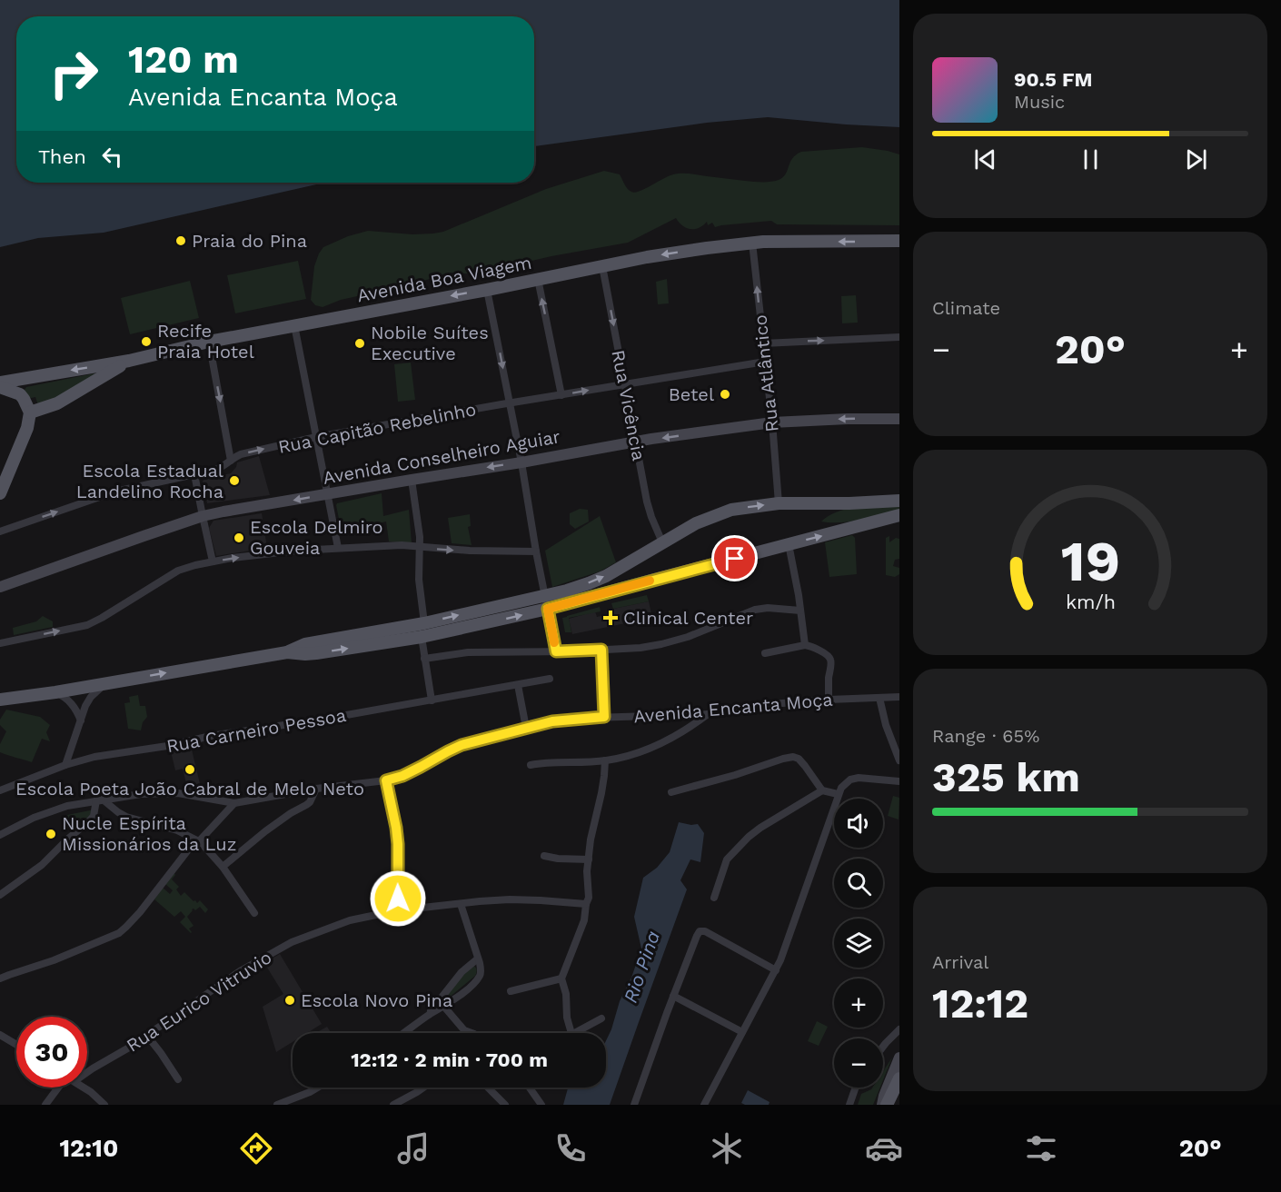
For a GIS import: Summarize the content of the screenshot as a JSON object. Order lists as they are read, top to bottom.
{
  "streets": {
    "main road": ["Avenida Boa Viagem", "Avenida Conselheiro Aguiar"],
    "street": [
      "Rua Atlântico",
      "Rua Vicência",
      "Rua Capitão Rebelinho",
      "Avenida Encanta Moça",
      "Rua Carneiro Pessoa",
      "Rua Eurico Vitruvio"
    ]
  },
  "crossings": [
    ["Avenida Boa Viagem", "Rua Atlântico"],
    ["Avenida Boa Viagem", "Rua Vicência"],
    ["Rua Atlântico", "Rua Capitão Rebelinho"],
    ["Rua Atlântico", "Avenida Conselheiro Aguiar"],
    ["Rua Vicência", "Rua Capitão Rebelinho"],
    ["Rua Vicência", "Avenida Conselheiro Aguiar"]
  ],
  "one_way": ["Avenida Boa Viagem", "Rua Atlântico", "Rua Capitão Rebelinho"],
  "water": ["Rio Pina"],
  "places": {
    "other": [
      "Praia do Pina",
      "Recife Praia Hotel",
      "Nobile Suítes Executive",
      "Betel",
      "Escola Estadual Landelino Rocha",
      "Escola Delmiro Gouveia",
      "Escola Poeta João Cabral de Melo Neto",
      "Nucle Espírita Missionários da Luz",
      "Escola Novo Pina"
    ],
    "health": ["Clinical Center"]
  },
  "page": {
    "turn": ["120 m", "Avenida Encanta Moça"],
    "song": ["90.5 FM", "Music"],
    "then": "Then",
    "tile": [
      "Climate",
      ["Range · 65%", "325 km"],
      ["Arrival", "12:12"]
    ],
    "heat": ["−", "20°", "+"],
    "map_buttons": ["+", "−"],
    "limit": "30",
    "trip": "12:12 · 2 min · 700 m",
    "tabs": ["12:10", "20°"],
    "gauge": ["19", "km/h"]
  }
}
